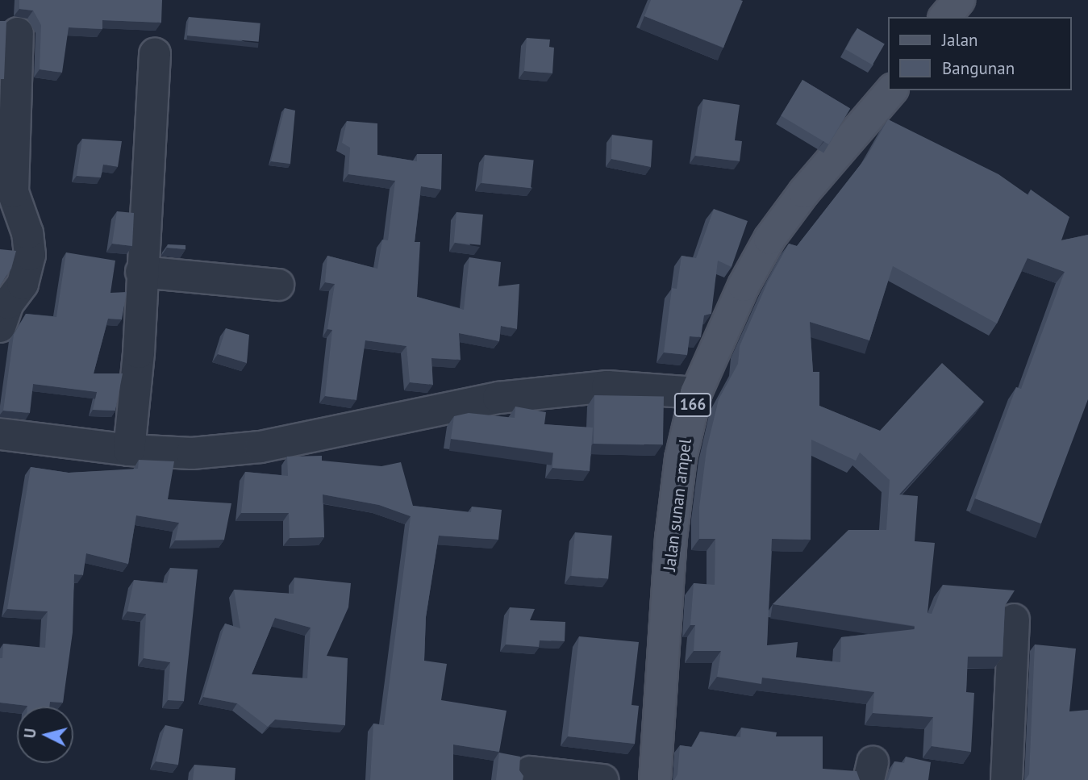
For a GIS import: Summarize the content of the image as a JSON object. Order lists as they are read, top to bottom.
{
  "streets": {
    "main road": ["166", "Jalan sunan ampel"]
  },
  "legend": ["Jalan", "Bangunan"],
  "north": "left"
}
